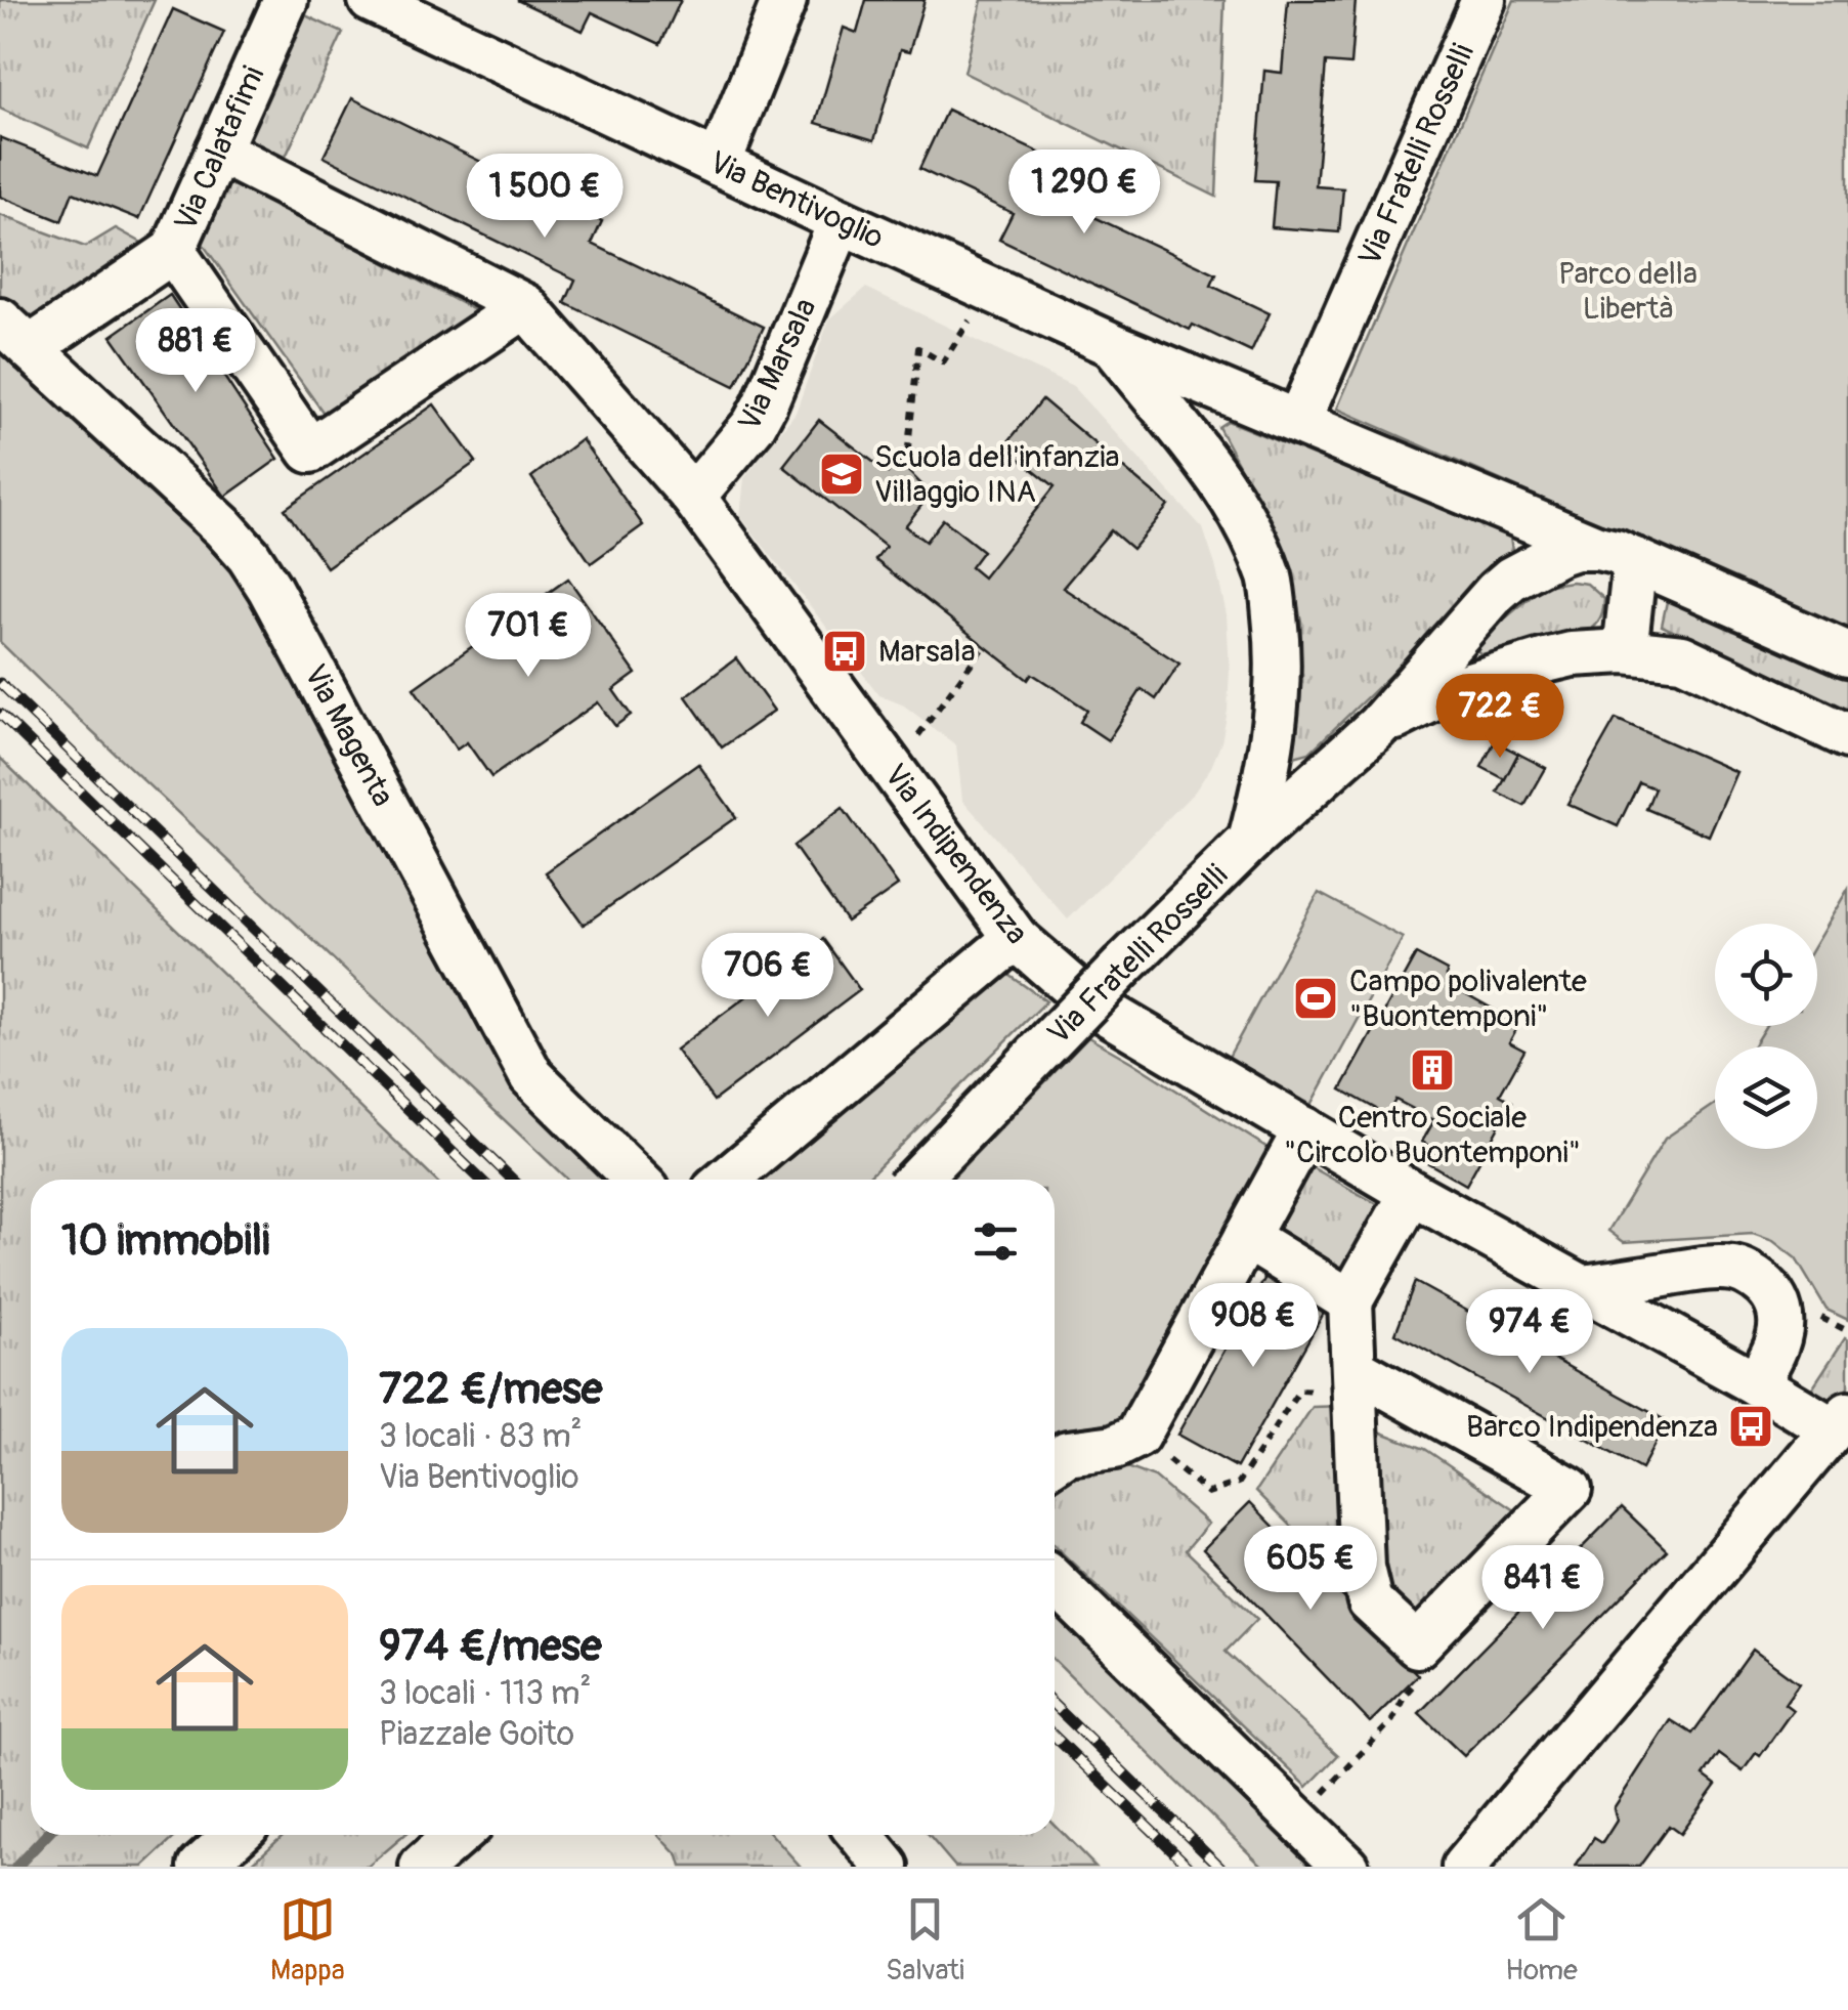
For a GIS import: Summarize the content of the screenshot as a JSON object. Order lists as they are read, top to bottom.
{
  "streets": {
    "street": [
      "Via Calatafimi",
      "Via Fratelli Rosselli",
      "Via Bentivoglio",
      "Via Marsala",
      "Via Magenta",
      "Via Indipendenza"
    ]
  },
  "crossings": [
    ["Via Calatafimi", "Via Magenta"],
    ["Via Fratelli Rosselli", "Via Bentivoglio"],
    ["Via Bentivoglio", "Via Marsala"],
    ["Via Marsala", "Via Indipendenza"]
  ],
  "parks": ["Parco della Libertà"],
  "places": {
    "school or university": ["Scuola dell'infanzia Villaggio INA"],
    "bus stop": ["Marsala", "Barco Indipendenza"],
    "sports": ["Campo polivalente \"Buontemponi\""],
    "building": ["Centro Sociale \"Circolo Buontemponi\""]
  },
  "page": {
    "price": [
      "1 290 €",
      "1 500 €",
      "881 €",
      "701 €",
      "722 €",
      "706 €",
      "908 €",
      "974 €",
      "605 €",
      "841 €"
    ],
    "heading": "10 immobili",
    "list": [
      {
        "name": "722 €/mese",
        "note": "3 locali · 83 m² · Via Bentivoglio"
      },
      {
        "name": "974 €/mese",
        "note": "3 locali · 113 m² · Piazzale Goito"
      }
    ],
    "tabs": ["Mappa", "Salvati", "Home"]
  }
}
